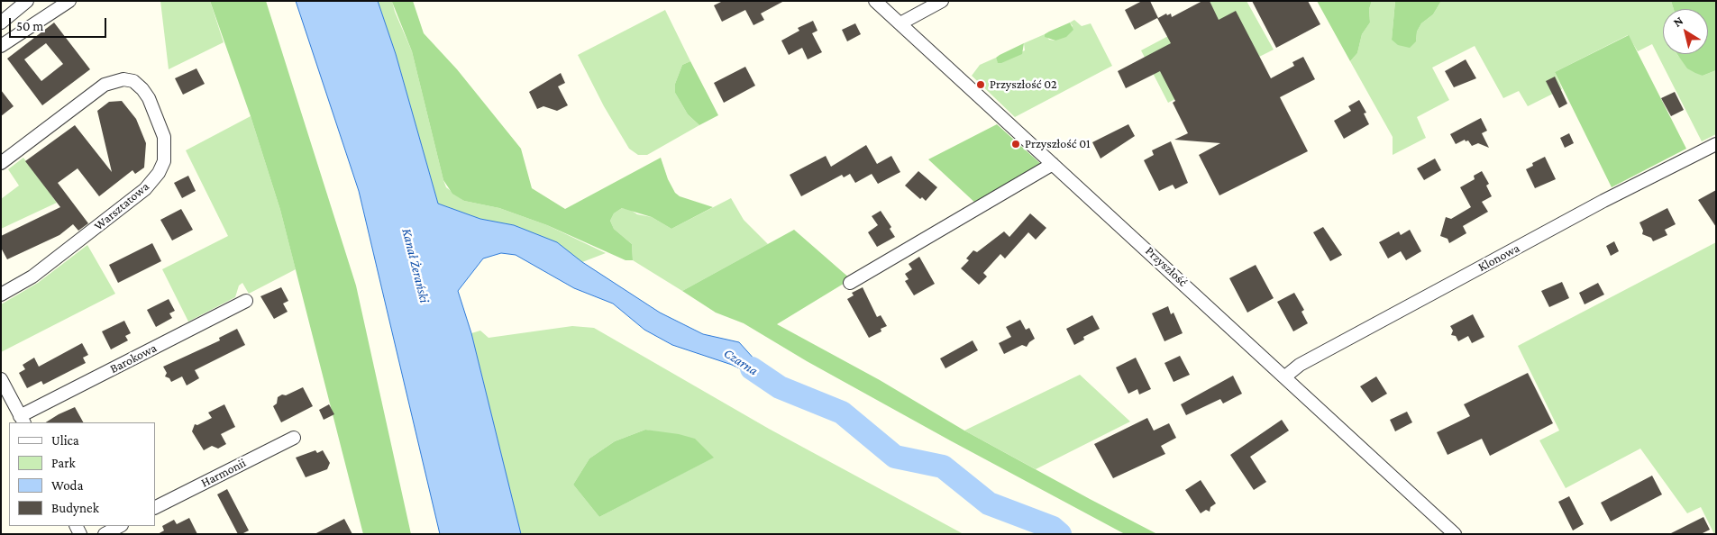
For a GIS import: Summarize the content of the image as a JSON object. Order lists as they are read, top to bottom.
{
  "streets": {
    "street": [
      "Warsztatowa",
      "Klonowa",
      "Przyszłość",
      "Barokowa",
      "Harmonii"
    ]
  },
  "crossings": [
    ["Klonowa", "Przyszłość"]
  ],
  "water": ["Kanał Żerański", "Czarna"],
  "places": ["Przyszłość 02", "Przyszłość 01"],
  "legend": [
    "Ulica",
    "Park",
    "Woda",
    "Budynek"
  ],
  "scale_bar": "50 m",
  "north": "top left"
}
